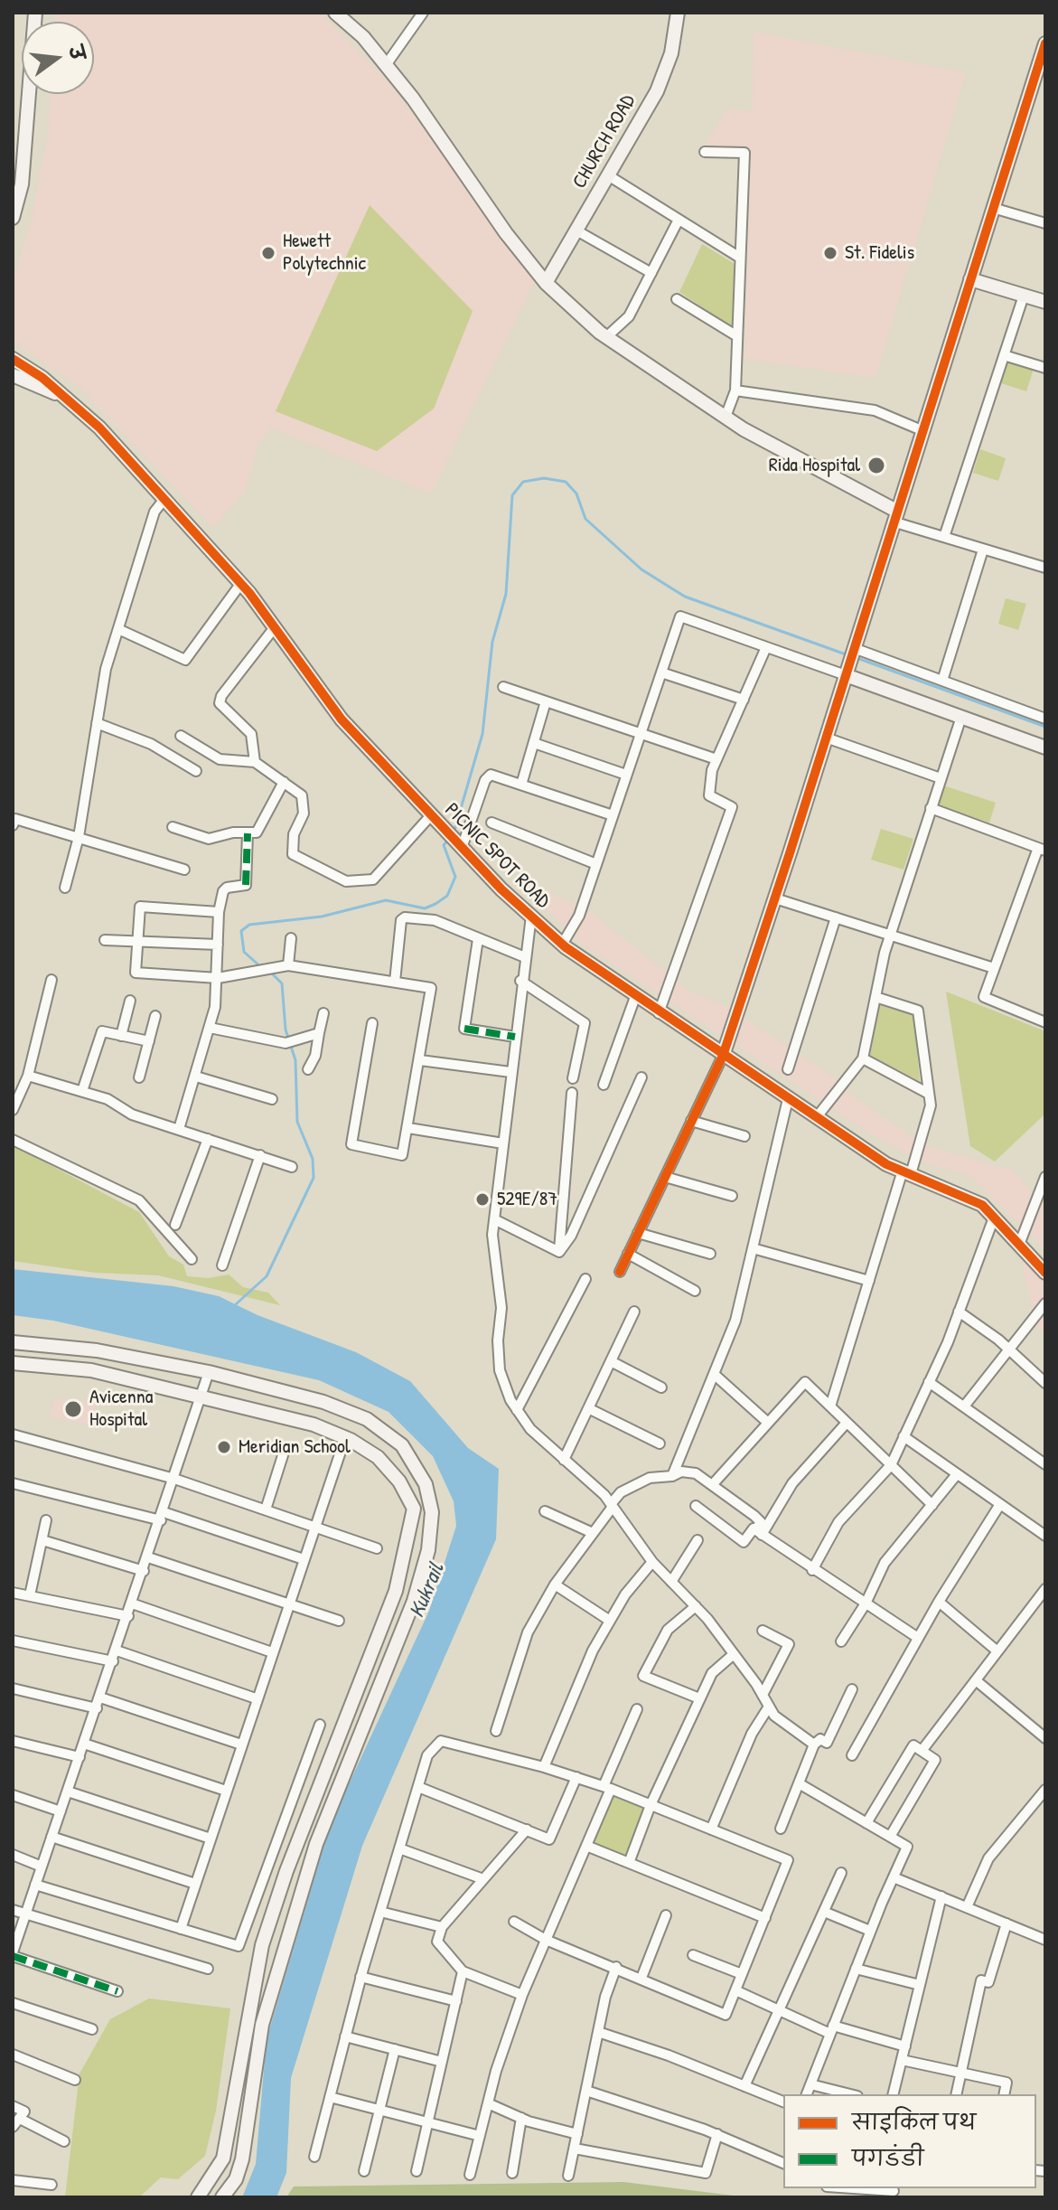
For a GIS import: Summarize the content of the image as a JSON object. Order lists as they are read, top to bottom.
{
  "streets": {
    "street": ["CHURCH ROAD", "PICNIC SPOT ROAD"]
  },
  "water": ["Kukrail"],
  "places": [
    "Hewett Polytechnic",
    "St. Fidelis",
    "Rida Hospital",
    "529E/87",
    "Avicenna Hospital",
    "Meridian School"
  ],
  "legend": ["साइकिल पथ", "पगडंडी"],
  "north": "right"
}
